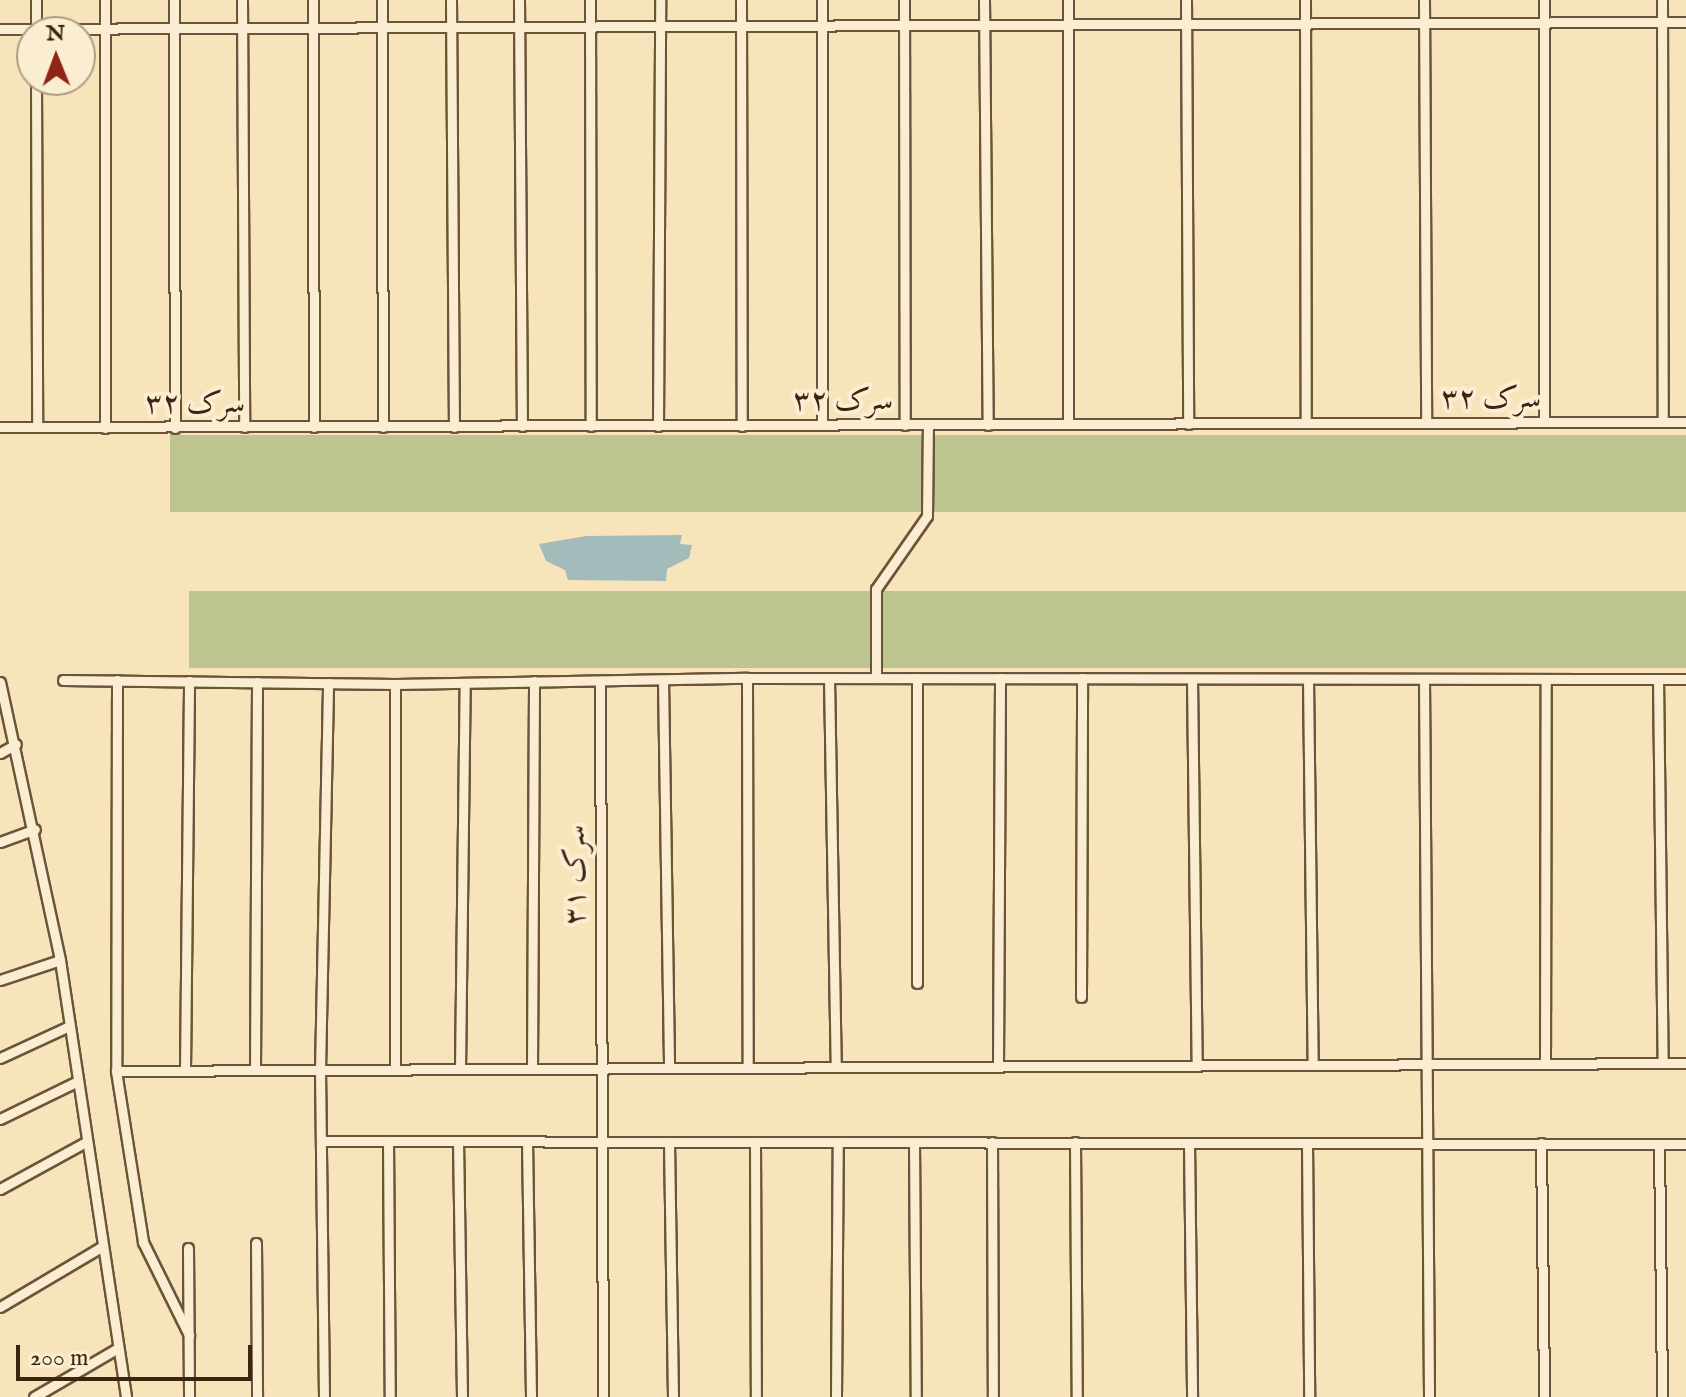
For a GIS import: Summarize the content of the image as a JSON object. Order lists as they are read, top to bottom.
{
  "streets": {
    "street": ["سرک ۳۲", "سرک ۳۱"]
  },
  "scale_bar": "200 m",
  "north": "top"
}
